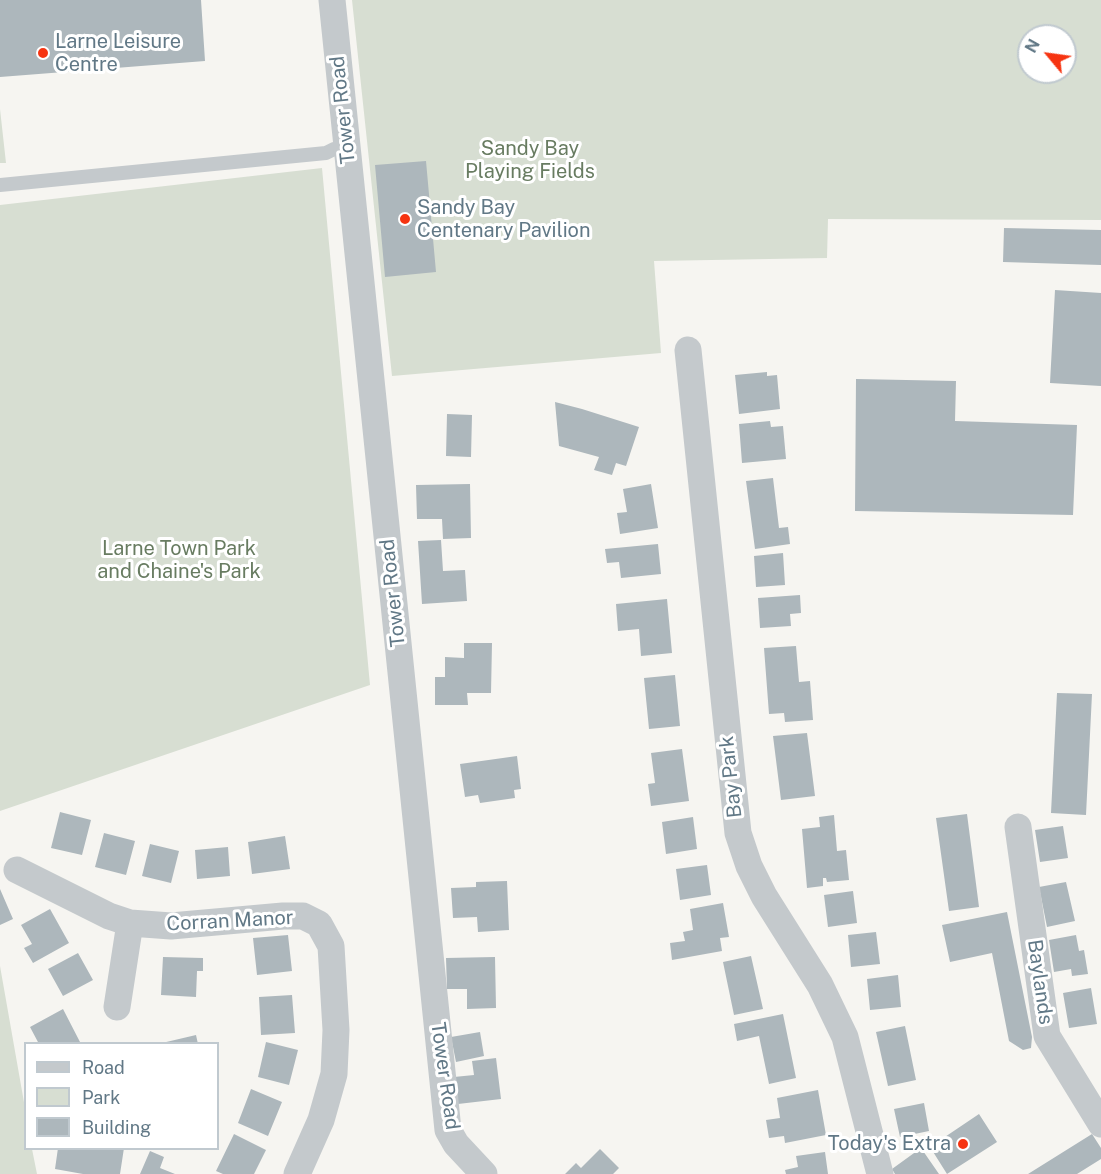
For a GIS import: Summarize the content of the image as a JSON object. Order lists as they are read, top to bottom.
{
  "streets": {
    "street": [
      "Tower Road",
      "Bay Park",
      "Corran Manor",
      "Baylands"
    ]
  },
  "parks": ["Sandy Bay Playing Fields", "Larne Town Park and Chaine's Park"],
  "places": ["Larne Leisure Centre", "Sandy Bay Centenary Pavilion", "Today's Extra"],
  "legend": ["Road", "Park", "Building"],
  "north": "top left"
}
